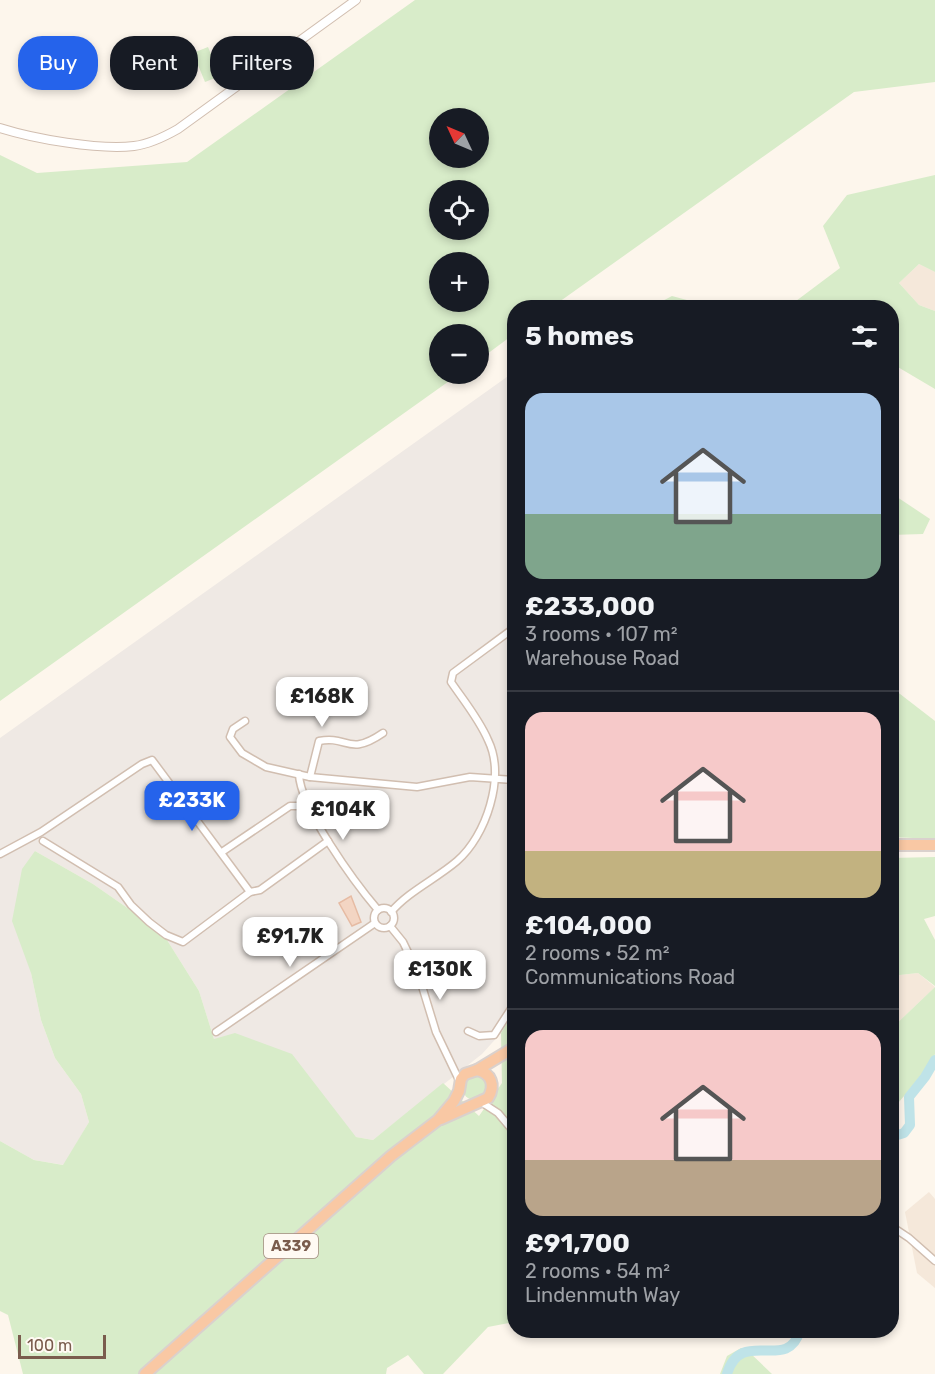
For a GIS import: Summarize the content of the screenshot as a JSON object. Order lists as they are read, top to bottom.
{
  "streets": {
    "highway": ["A339"]
  },
  "scale_bar": "100 m",
  "north": "top left",
  "page": {
    "chip": ["Buy", "Rent", "Filters"],
    "map_buttons": ["+", "−"],
    "heading": "5 homes",
    "list": [
      {
        "name": "£233,000",
        "note": "3 rooms · 107 m² · Warehouse Road"
      },
      {
        "name": "£104,000",
        "note": "2 rooms · 52 m² · Communications Road"
      },
      {
        "name": "£91,700",
        "note": "2 rooms · 54 m² · Lindenmuth Way"
      }
    ],
    "price": [
      "£168K",
      "£233K",
      "£104K",
      "£91.7K",
      "£130K"
    ],
    "scale": "100 m"
  }
}
